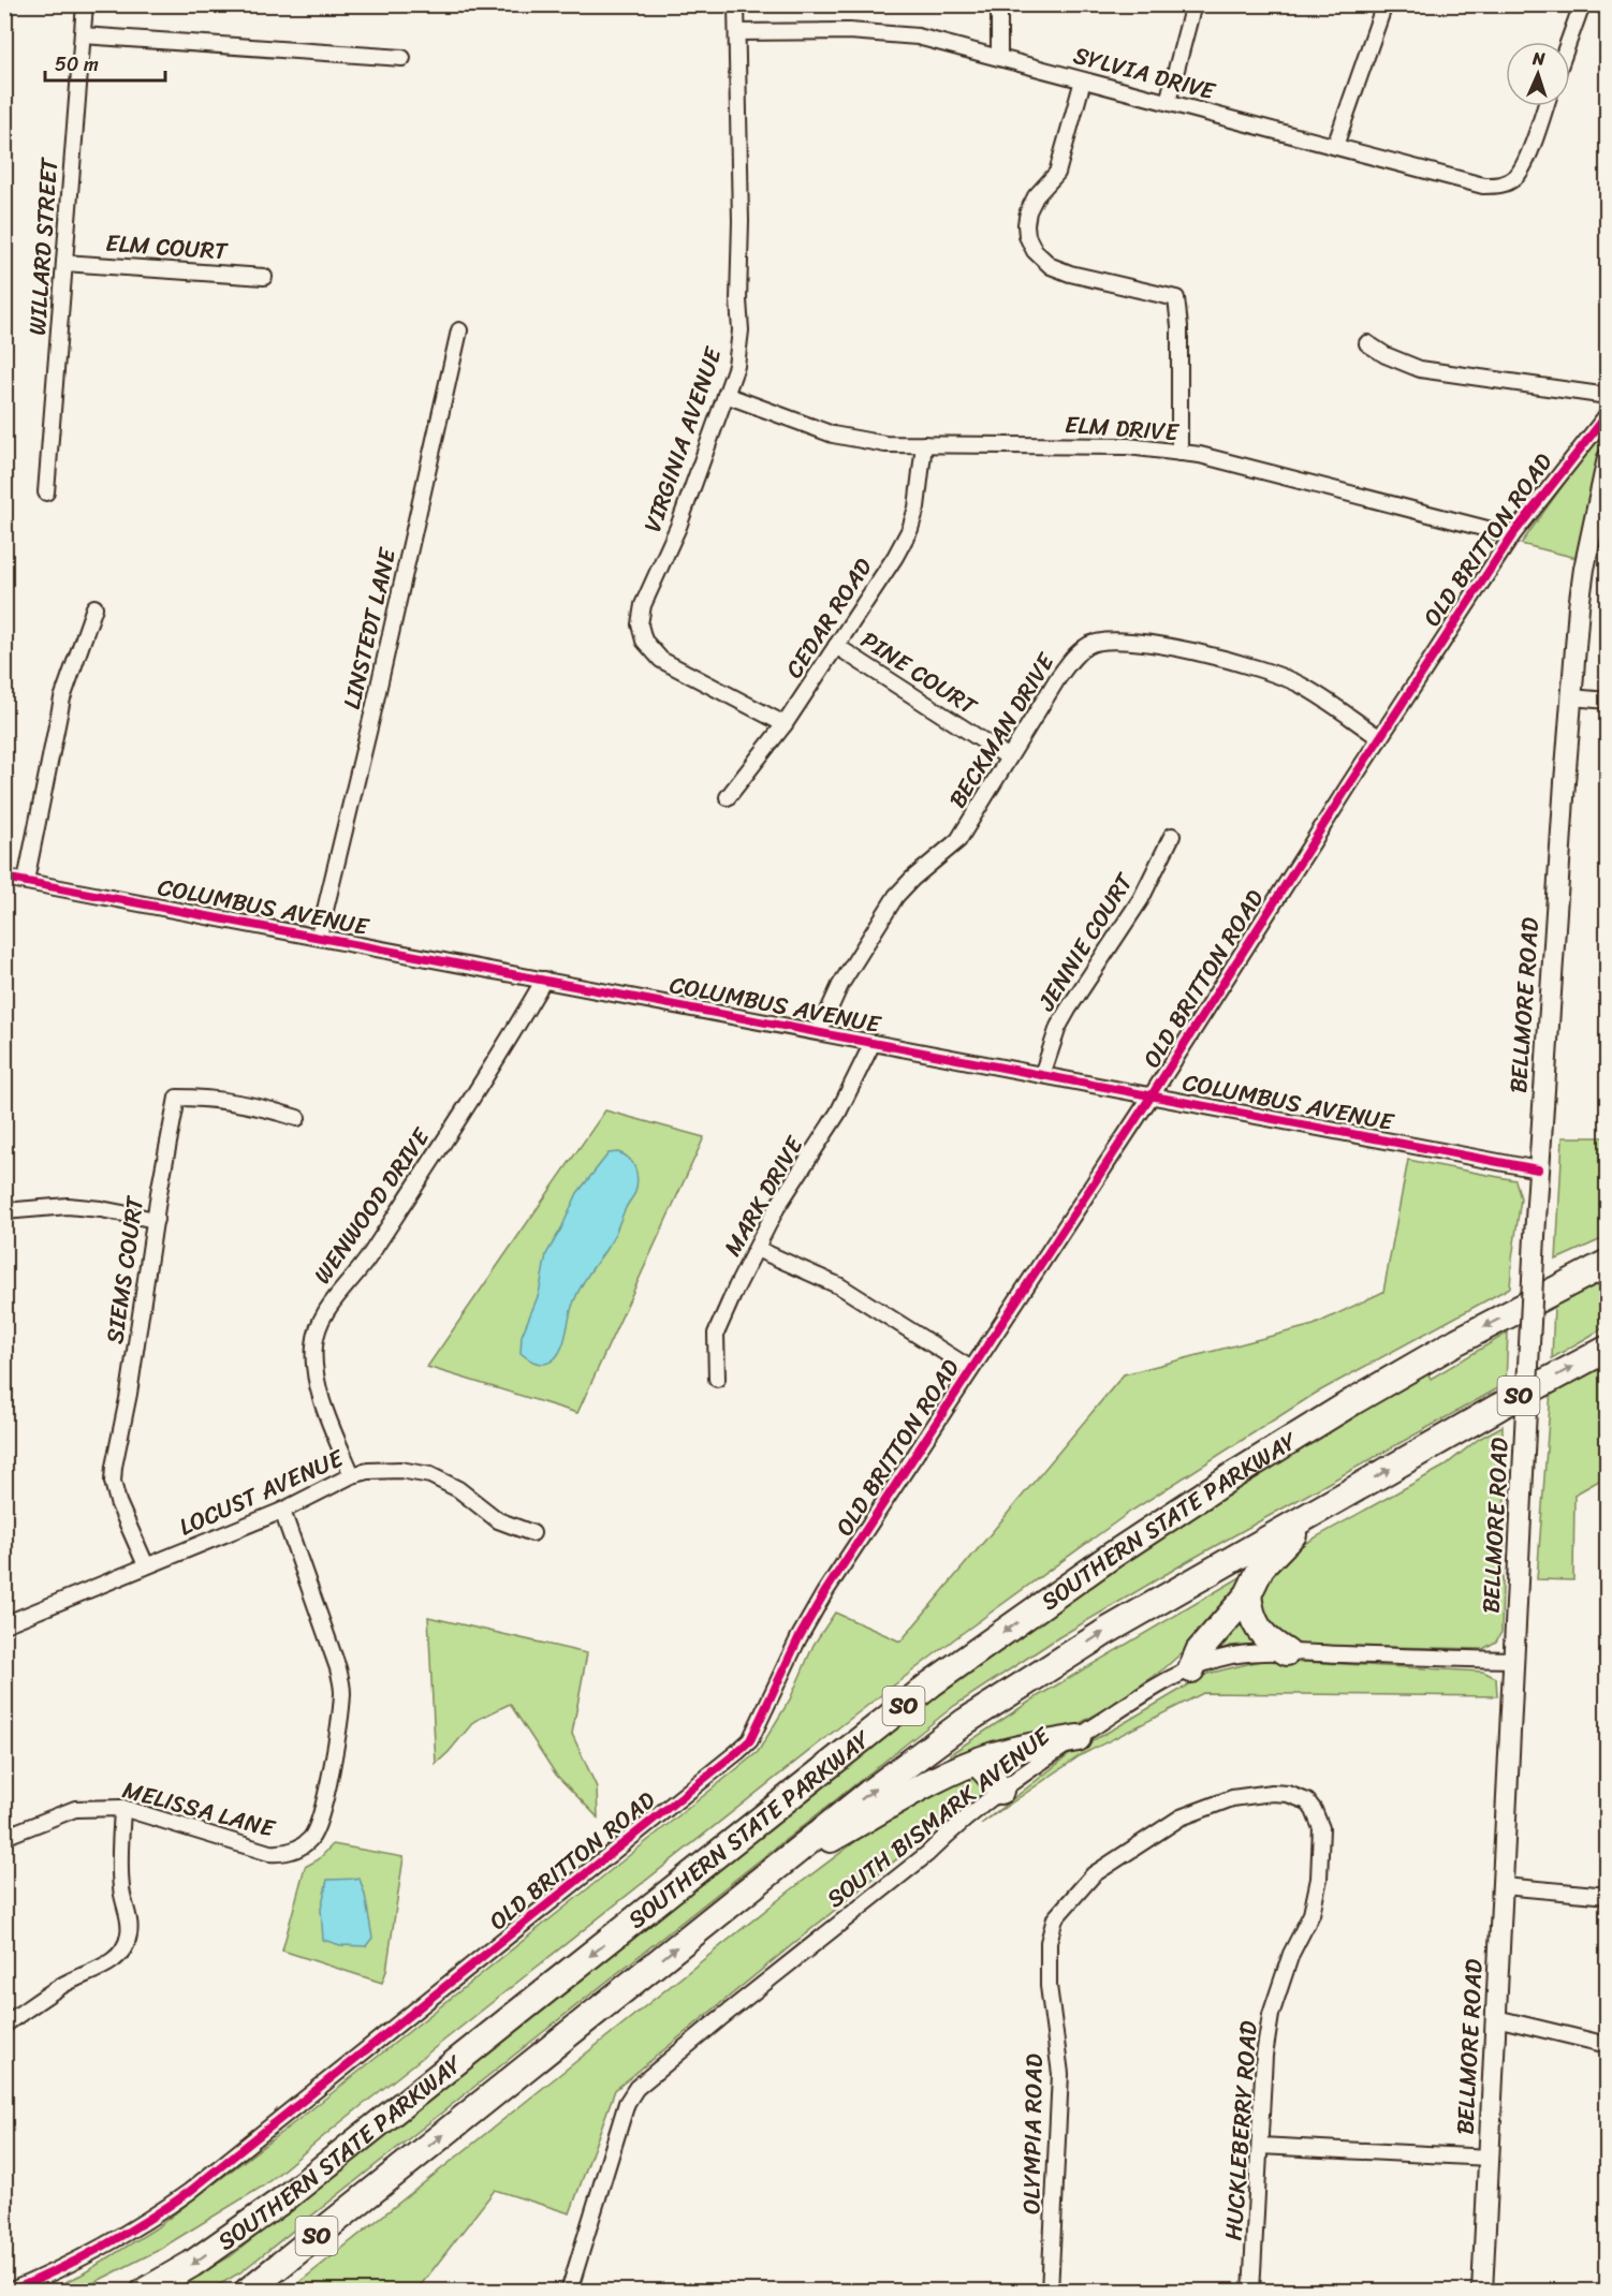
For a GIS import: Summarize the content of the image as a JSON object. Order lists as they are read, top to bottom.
{
  "streets": {
    "highway": ["SO", "SOUTHERN STATE PARKWAY"],
    "main road": ["BELLMORE ROAD"],
    "street": [
      "SYLVIA DRIVE",
      "WILLARD STREET",
      "ELM COURT",
      "ELM DRIVE",
      "VIRGINIA AVENUE",
      "OLD BRITTON ROAD",
      "CEDAR ROAD",
      "LINSTEDT LANE",
      "PINE COURT",
      "BECKMAN DRIVE",
      "COLUMBUS AVENUE",
      "JENNIE COURT",
      "MARK DRIVE",
      "WENWOOD DRIVE",
      "SIEMS COURT",
      "LOCUST AVENUE",
      "MELISSA LANE",
      "SOUTH BISMARK AVENUE",
      "HUCKLEBERRY ROAD",
      "OLYMPIA ROAD"
    ]
  },
  "crossings": [
    ["SYLVIA DRIVE", "VIRGINIA AVENUE"],
    ["WILLARD STREET", "ELM COURT"],
    ["ELM DRIVE", "VIRGINIA AVENUE"],
    ["ELM DRIVE", "OLD BRITTON ROAD"],
    ["ELM DRIVE", "CEDAR ROAD"],
    ["VIRGINIA AVENUE", "CEDAR ROAD"],
    ["OLD BRITTON ROAD", "BECKMAN DRIVE"],
    ["OLD BRITTON ROAD", "COLUMBUS AVENUE"],
    ["CEDAR ROAD", "PINE COURT"],
    ["LINSTEDT LANE", "COLUMBUS AVENUE"],
    ["PINE COURT", "BECKMAN DRIVE"],
    ["BECKMAN DRIVE", "COLUMBUS AVENUE"],
    ["COLUMBUS AVENUE", "JENNIE COURT"],
    ["COLUMBUS AVENUE", "BELLMORE ROAD"],
    ["COLUMBUS AVENUE", "MARK DRIVE"],
    ["COLUMBUS AVENUE", "WENWOOD DRIVE"],
    ["BELLMORE ROAD", "SOUTH BISMARK AVENUE"],
    ["WENWOOD DRIVE", "LOCUST AVENUE"],
    ["SIEMS COURT", "LOCUST AVENUE"],
    ["LOCUST AVENUE", "MELISSA LANE"],
    ["HUCKLEBERRY ROAD", "OLYMPIA ROAD"]
  ],
  "scale_bar": "50 m",
  "north": "top"
}
